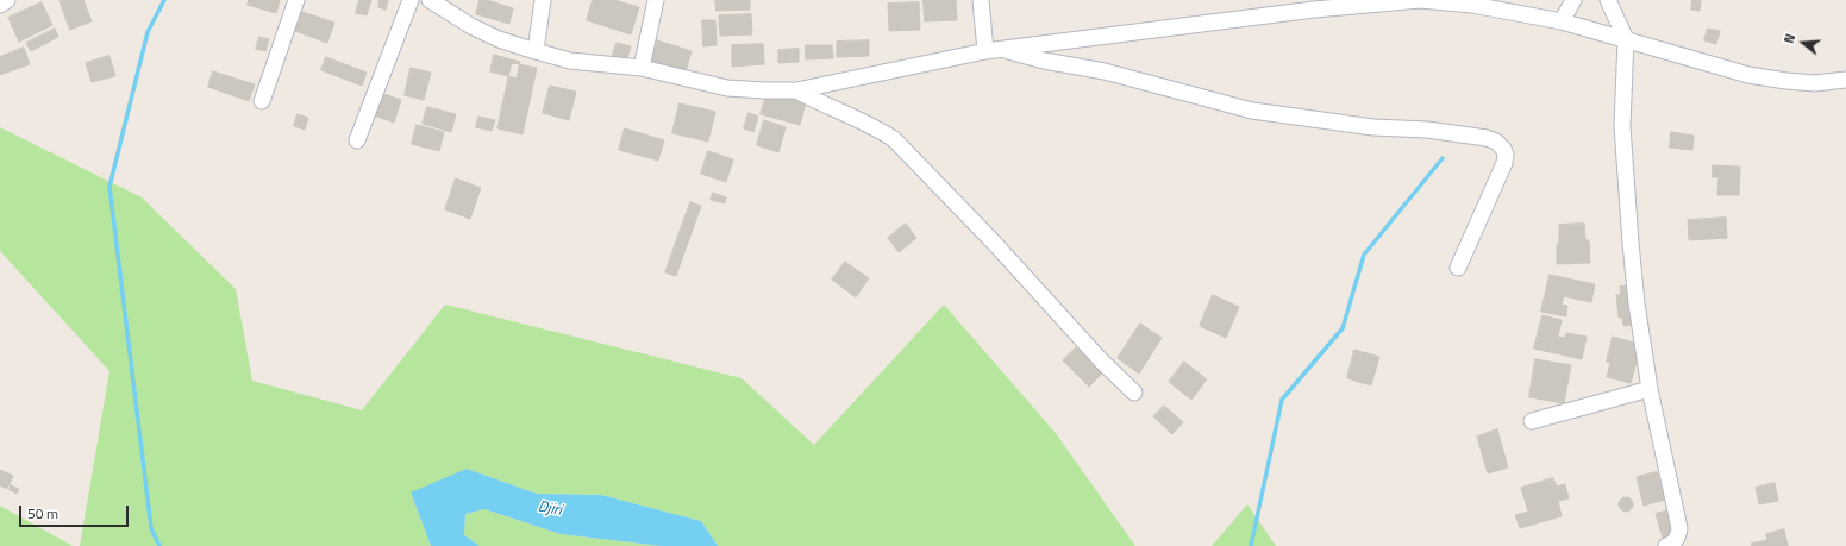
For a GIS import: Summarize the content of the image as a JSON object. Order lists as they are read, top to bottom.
{
  "water": ["Djiri"],
  "scale_bar": "50 m",
  "north": "left"
}
